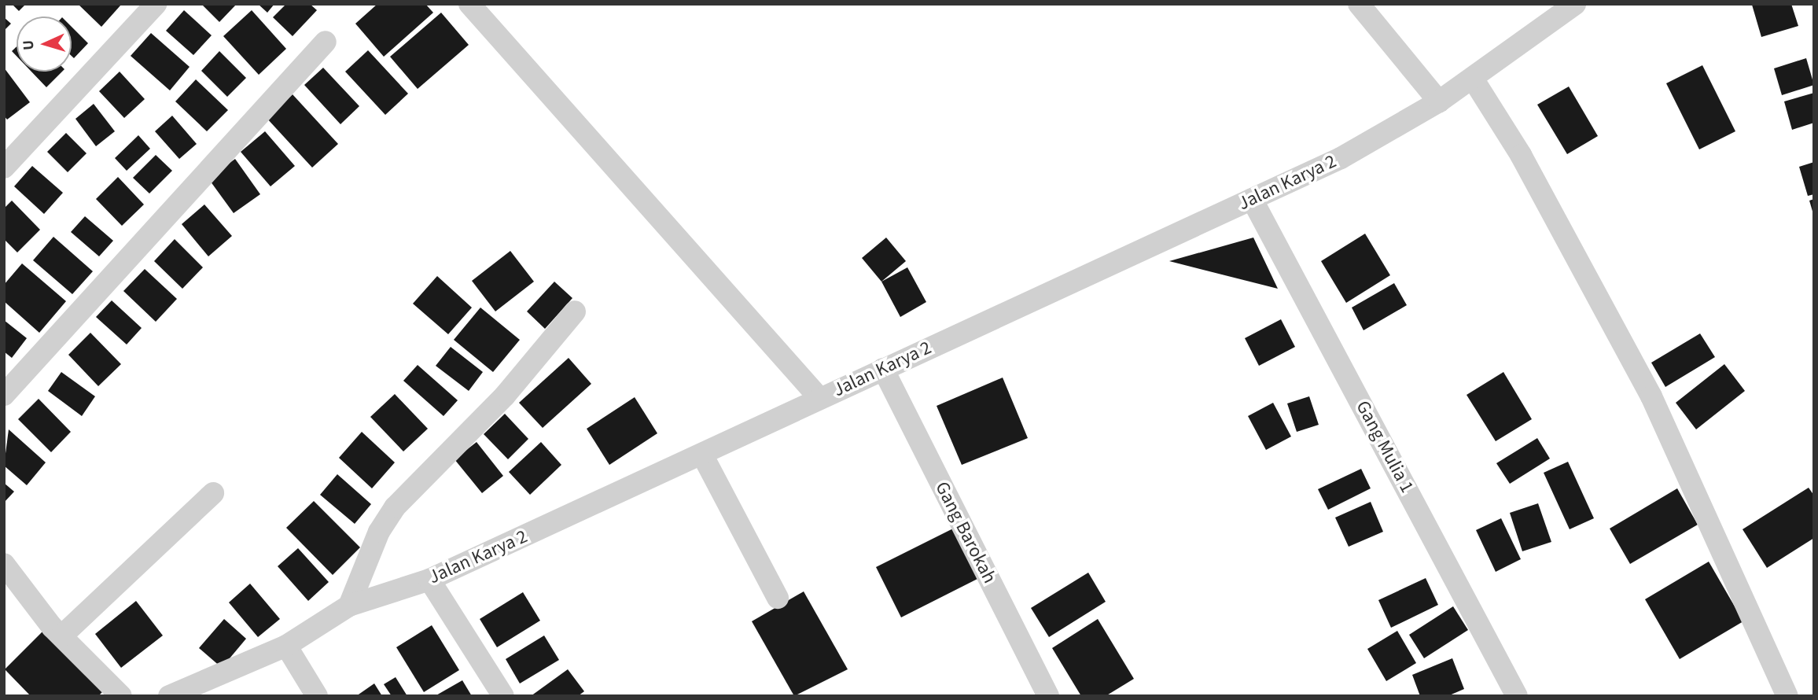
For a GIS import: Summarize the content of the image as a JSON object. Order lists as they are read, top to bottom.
{
  "streets": {
    "street": ["Jalan Karya 2", "Gang Mulia 1", "Gang Barokah"]
  },
  "crossings": [
    ["Jalan Karya 2", "Gang Mulia 1"],
    ["Jalan Karya 2", "Gang Barokah"]
  ],
  "north": "left"
}
